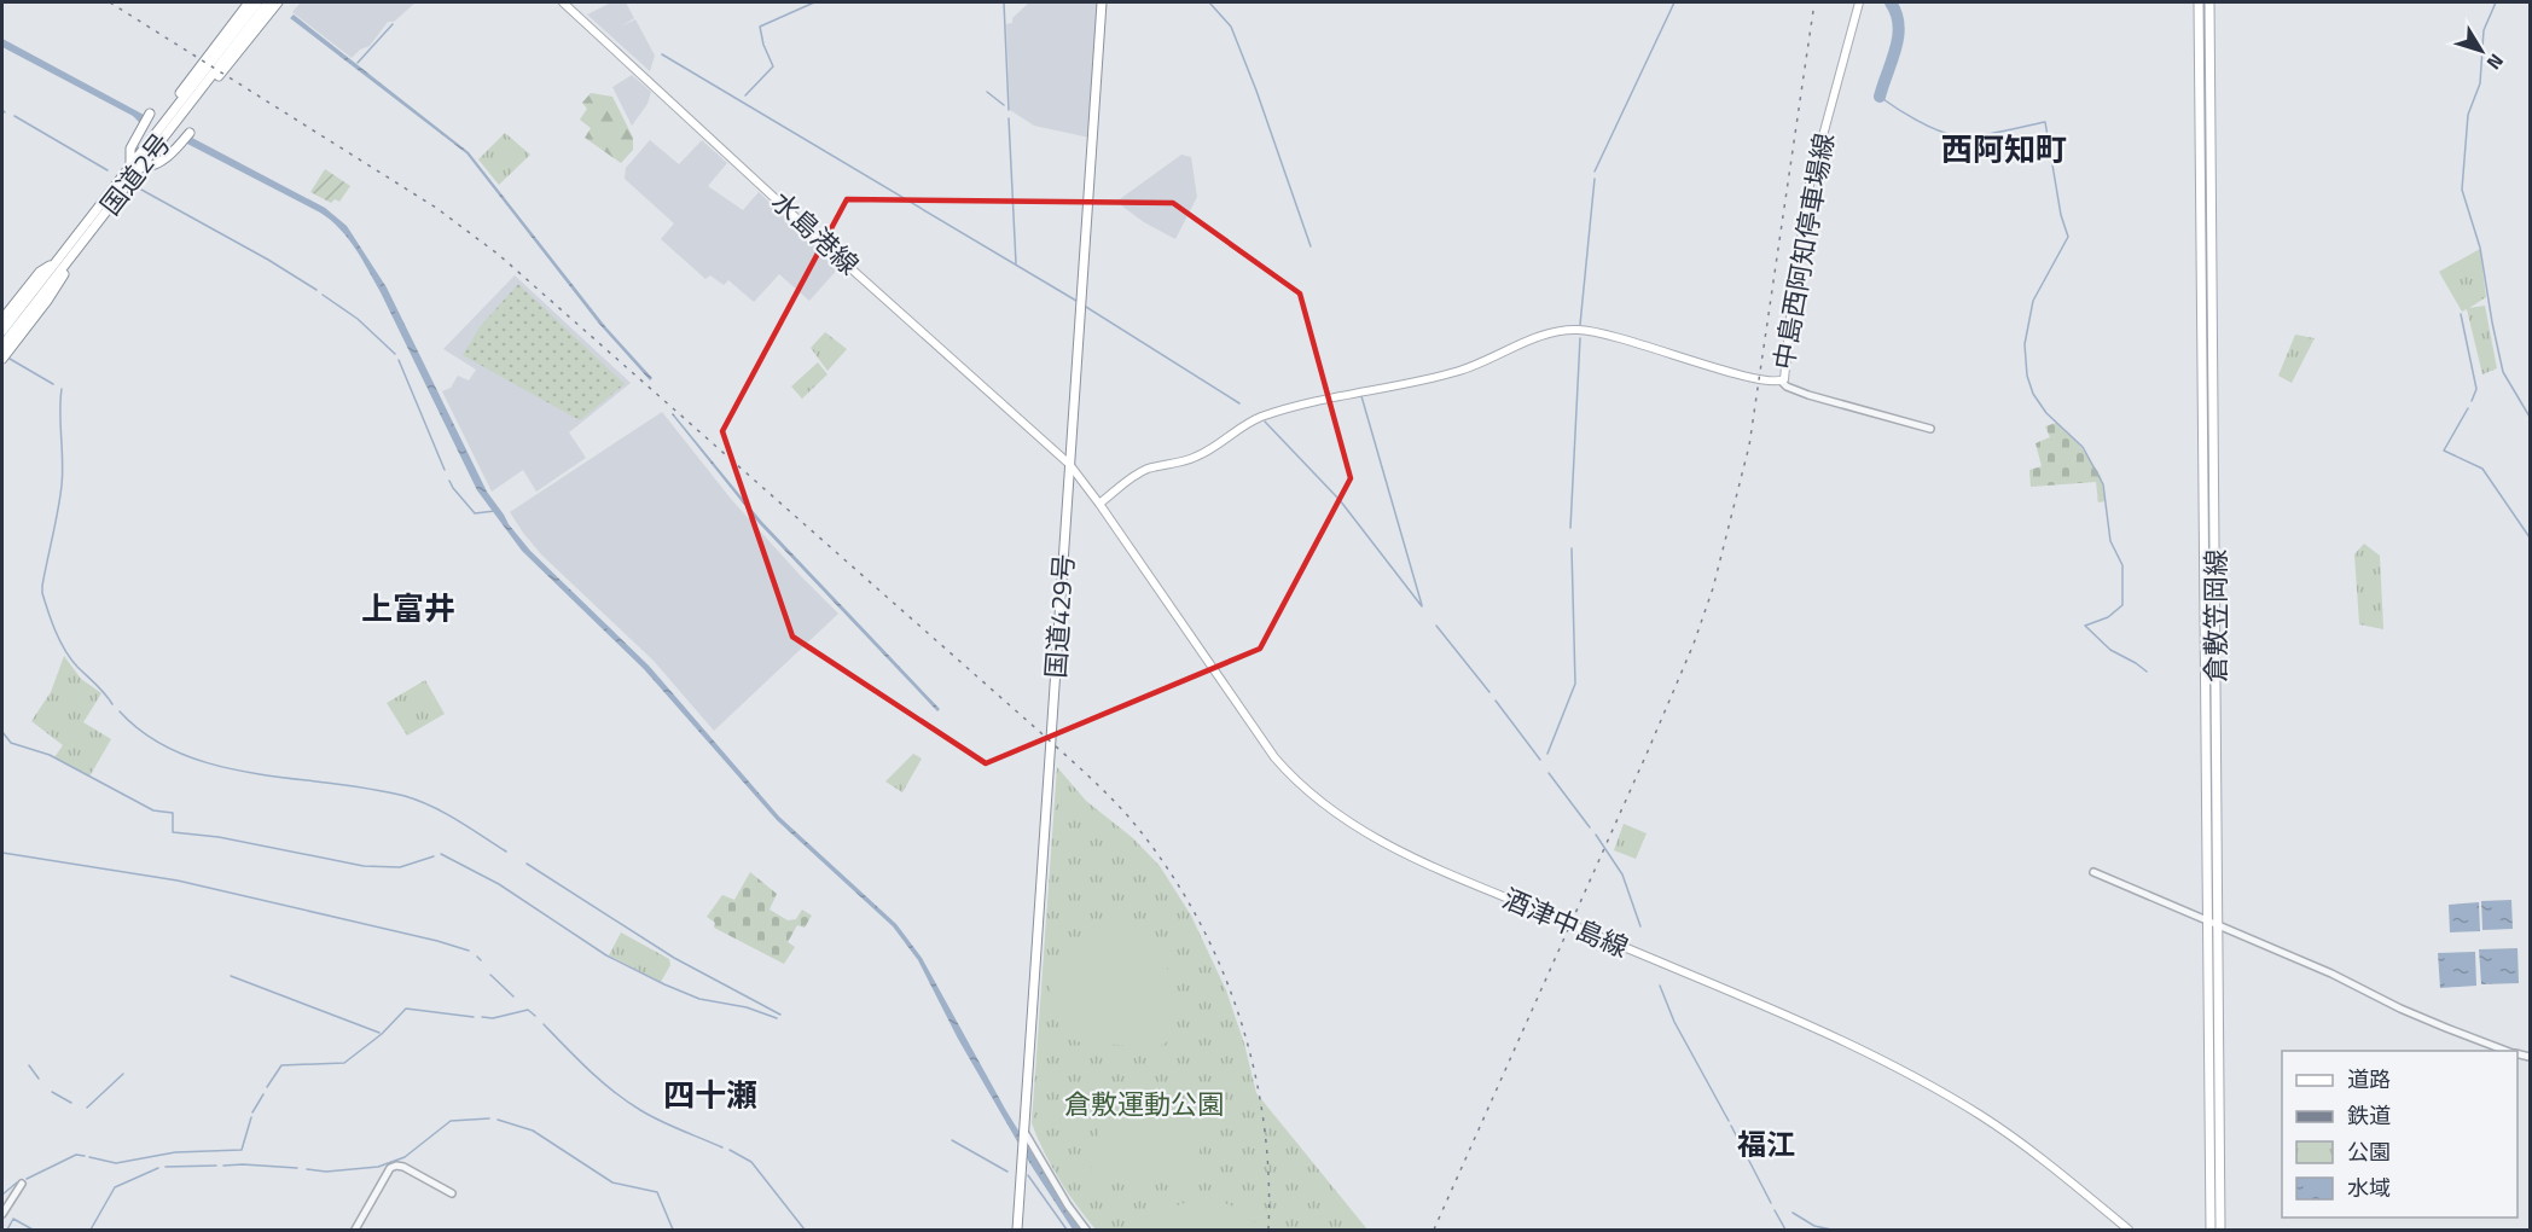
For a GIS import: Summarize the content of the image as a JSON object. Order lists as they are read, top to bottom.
{
  "streets": {
    "main road": [
      "国道2号",
      "水島港線",
      "中島西阿知停車場線",
      "国道429号",
      "倉敷笠岡線",
      "酒津中島線"
    ]
  },
  "crossings": [
    ["水島港線", "国道429号"],
    ["中島西阿知停車場線", "酒津中島線"]
  ],
  "districts": [
    "西阿知町",
    "上富井",
    "四十瀬",
    "福江"
  ],
  "parks": ["倉敷運動公園"],
  "legend": [
    "道路",
    "鉄道",
    "公園",
    "水域"
  ],
  "north": "bottom right"
}
